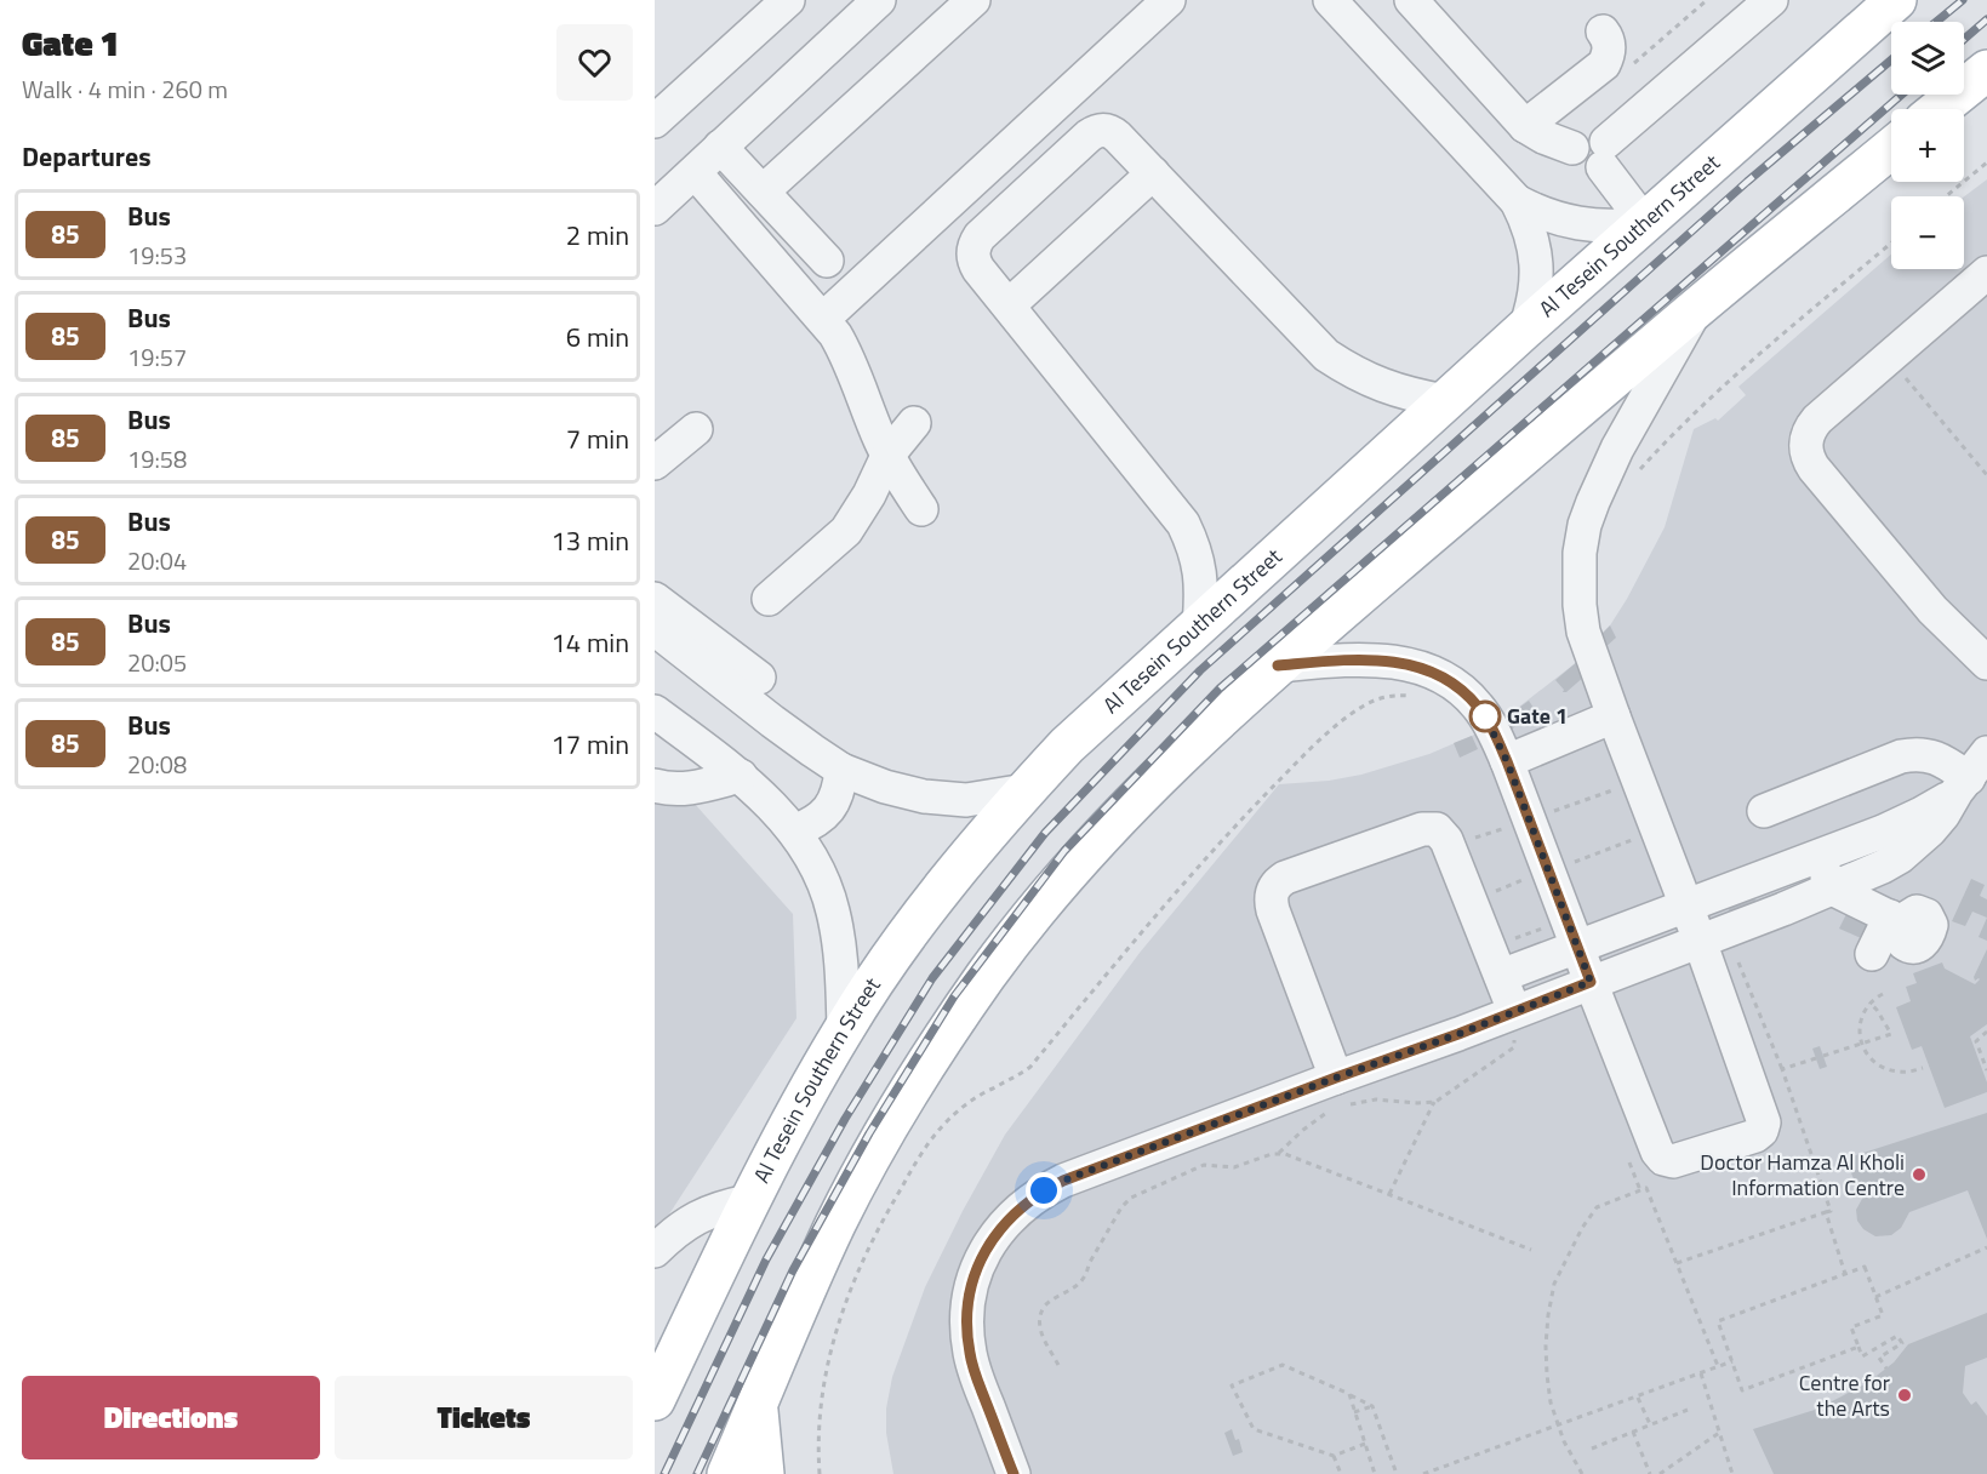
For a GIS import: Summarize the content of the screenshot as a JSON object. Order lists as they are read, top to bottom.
{
  "streets": {
    "main road": ["Al Tesein Southern Street"]
  },
  "places": ["Gate 1", "Doctor Hamza Al Kholi Information Centre", "Centre for the Arts"],
  "lines": ["bus line 85"],
  "page": {
    "heading": [
      ["Gate 1", "Walk · 4 min · 260 m"],
      "Departures"
    ],
    "map_buttons": ["+", "−"],
    "list": [
      {
        "mark": "85",
        "name": "Bus",
        "note": "19:53",
        "value": "2 min"
      },
      {
        "mark": "85",
        "name": "Bus",
        "note": "19:57",
        "value": "6 min"
      },
      {
        "mark": "85",
        "name": "Bus",
        "note": "19:58",
        "value": "7 min"
      },
      {
        "mark": "85",
        "name": "Bus",
        "note": "20:04",
        "value": "13 min"
      },
      {
        "mark": "85",
        "name": "Bus",
        "note": "20:05",
        "value": "14 min"
      },
      {
        "mark": "85",
        "name": "Bus",
        "note": "20:08",
        "value": "17 min"
      }
    ],
    "buttons": ["Directions", "Tickets"]
  }
}
